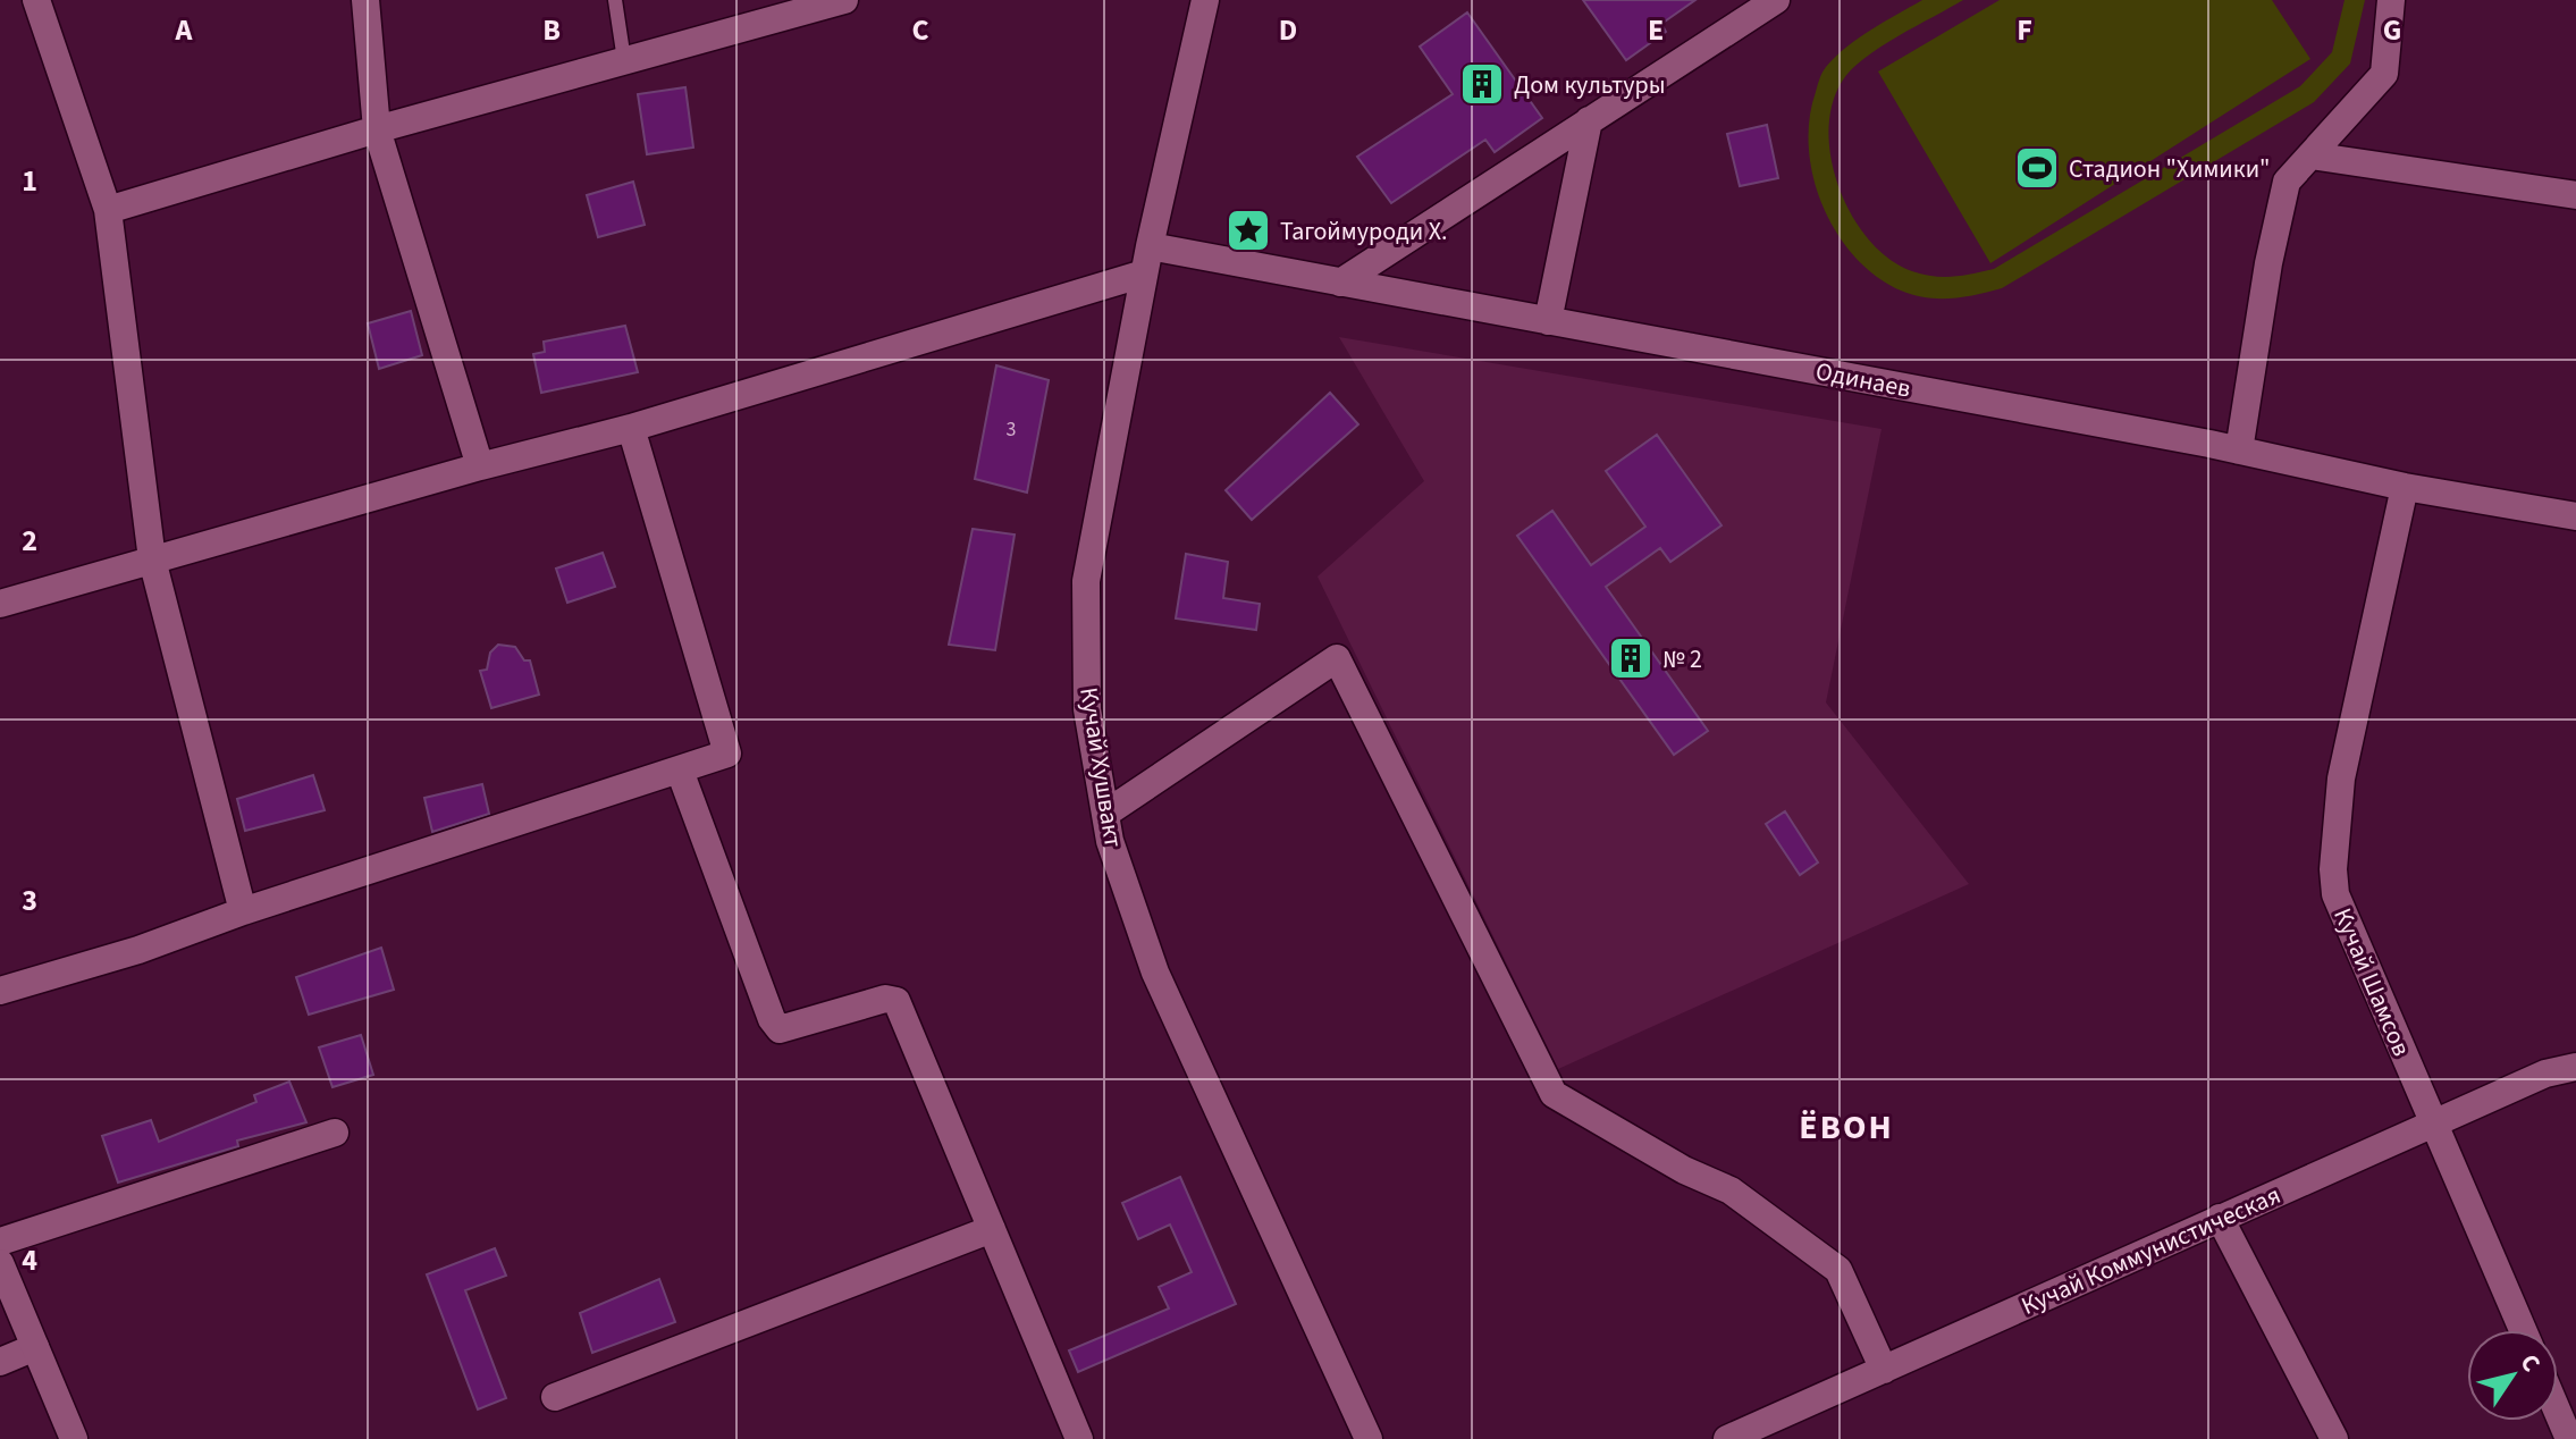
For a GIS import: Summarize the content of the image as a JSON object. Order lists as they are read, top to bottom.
{
  "streets": {
    "street": [
      "Одинаев",
      "Кучай Хушвакт",
      "Кучай Шамсов",
      "Кучай Коммунистическая"
    ]
  },
  "crossings": [
    ["Одинаев", "Кучай Хушвакт"],
    ["Одинаев", "Кучай Шамсов"],
    ["Кучай Шамсов", "Кучай Коммунистическая"]
  ],
  "districts": ["ЁВОН"],
  "places": {
    "building": ["Дом культуры", "№ 2"],
    "sports": ["Стадион \"Химики\""],
    "place": ["Тагоймуроди Х."]
  },
  "house_numbers": ["3"],
  "north": "top right",
  "grid": {
    "columns": [
      "A",
      "B",
      "C",
      "D",
      "E",
      "F",
      "G"
    ],
    "rows": [
      "1",
      "2",
      "3",
      "4"
    ]
  }
}
